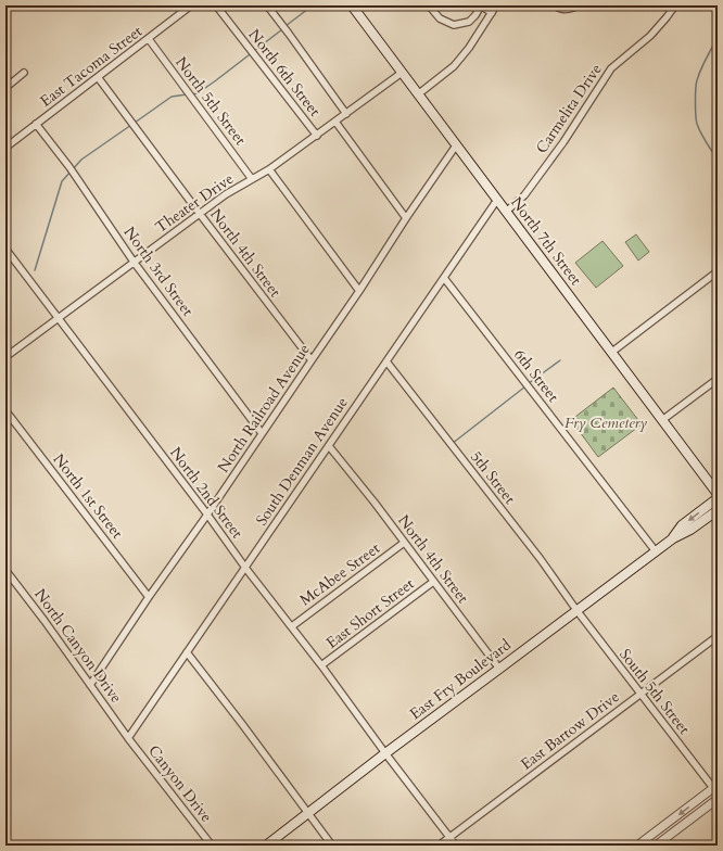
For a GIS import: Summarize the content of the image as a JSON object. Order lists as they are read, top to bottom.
{
  "streets": {
    "main road": ["North 7th Street", "East Fry Boulevard"],
    "street": [
      "East Tacoma Street",
      "North 6th Street",
      "North 5th Street",
      "Carmelita Drive",
      "Theater Drive",
      "North 4th Street",
      "North 3rd Street",
      "6th Street",
      "North Railroad Avenue",
      "South Denman Avenue",
      "5th Street",
      "North 2nd Street",
      "North 1st Street",
      "McAbee Street",
      "East Short Street",
      "North Canyon Drive",
      "South 5th Street",
      "East Bartow Drive",
      "Canyon Drive"
    ]
  },
  "crossings": [
    ["East Tacoma Street", "North 5th Street"],
    ["East Tacoma Street", "North 4th Street"],
    ["East Tacoma Street", "North 3rd Street"],
    ["North 6th Street", "Theater Drive"],
    ["North 5th Street", "Theater Drive"],
    ["Carmelita Drive", "North 7th Street"],
    ["Theater Drive", "North 7th Street"],
    ["Theater Drive", "North 4th Street"],
    ["Theater Drive", "North 3rd Street"],
    ["Theater Drive", "North 2nd Street"],
    ["North 7th Street", "North Railroad Avenue"],
    ["North 7th Street", "South Denman Avenue"],
    ["North 4th Street", "North Railroad Avenue"],
    ["North 4th Street", "South Denman Avenue"],
    ["North 4th Street", "McAbee Street"],
    ["North 4th Street", "East Short Street"],
    ["North 4th Street", "East Fry Boulevard"],
    ["North 3rd Street", "North Railroad Avenue"],
    ["6th Street", "South Denman Avenue"],
    ["6th Street", "East Fry Boulevard"],
    ["North Railroad Avenue", "North 2nd Street"],
    ["North Railroad Avenue", "North 1st Street"],
    ["North Railroad Avenue", "North Canyon Drive"],
    ["South Denman Avenue", "5th Street"],
    ["South Denman Avenue", "North 2nd Street"],
    ["South Denman Avenue", "North Canyon Drive"],
    ["South Denman Avenue", "Canyon Drive"],
    ["5th Street", "East Fry Boulevard"],
    ["5th Street", "South 5th Street"],
    ["North 2nd Street", "McAbee Street"],
    ["North 2nd Street", "East Short Street"],
    ["North 2nd Street", "East Fry Boulevard"],
    ["North 2nd Street", "East Bartow Drive"],
    ["North Canyon Drive", "Canyon Drive"],
    ["East Fry Boulevard", "South 5th Street"],
    ["South 5th Street", "East Bartow Drive"]
  ],
  "parks": ["Fry Cemetery"]
}
